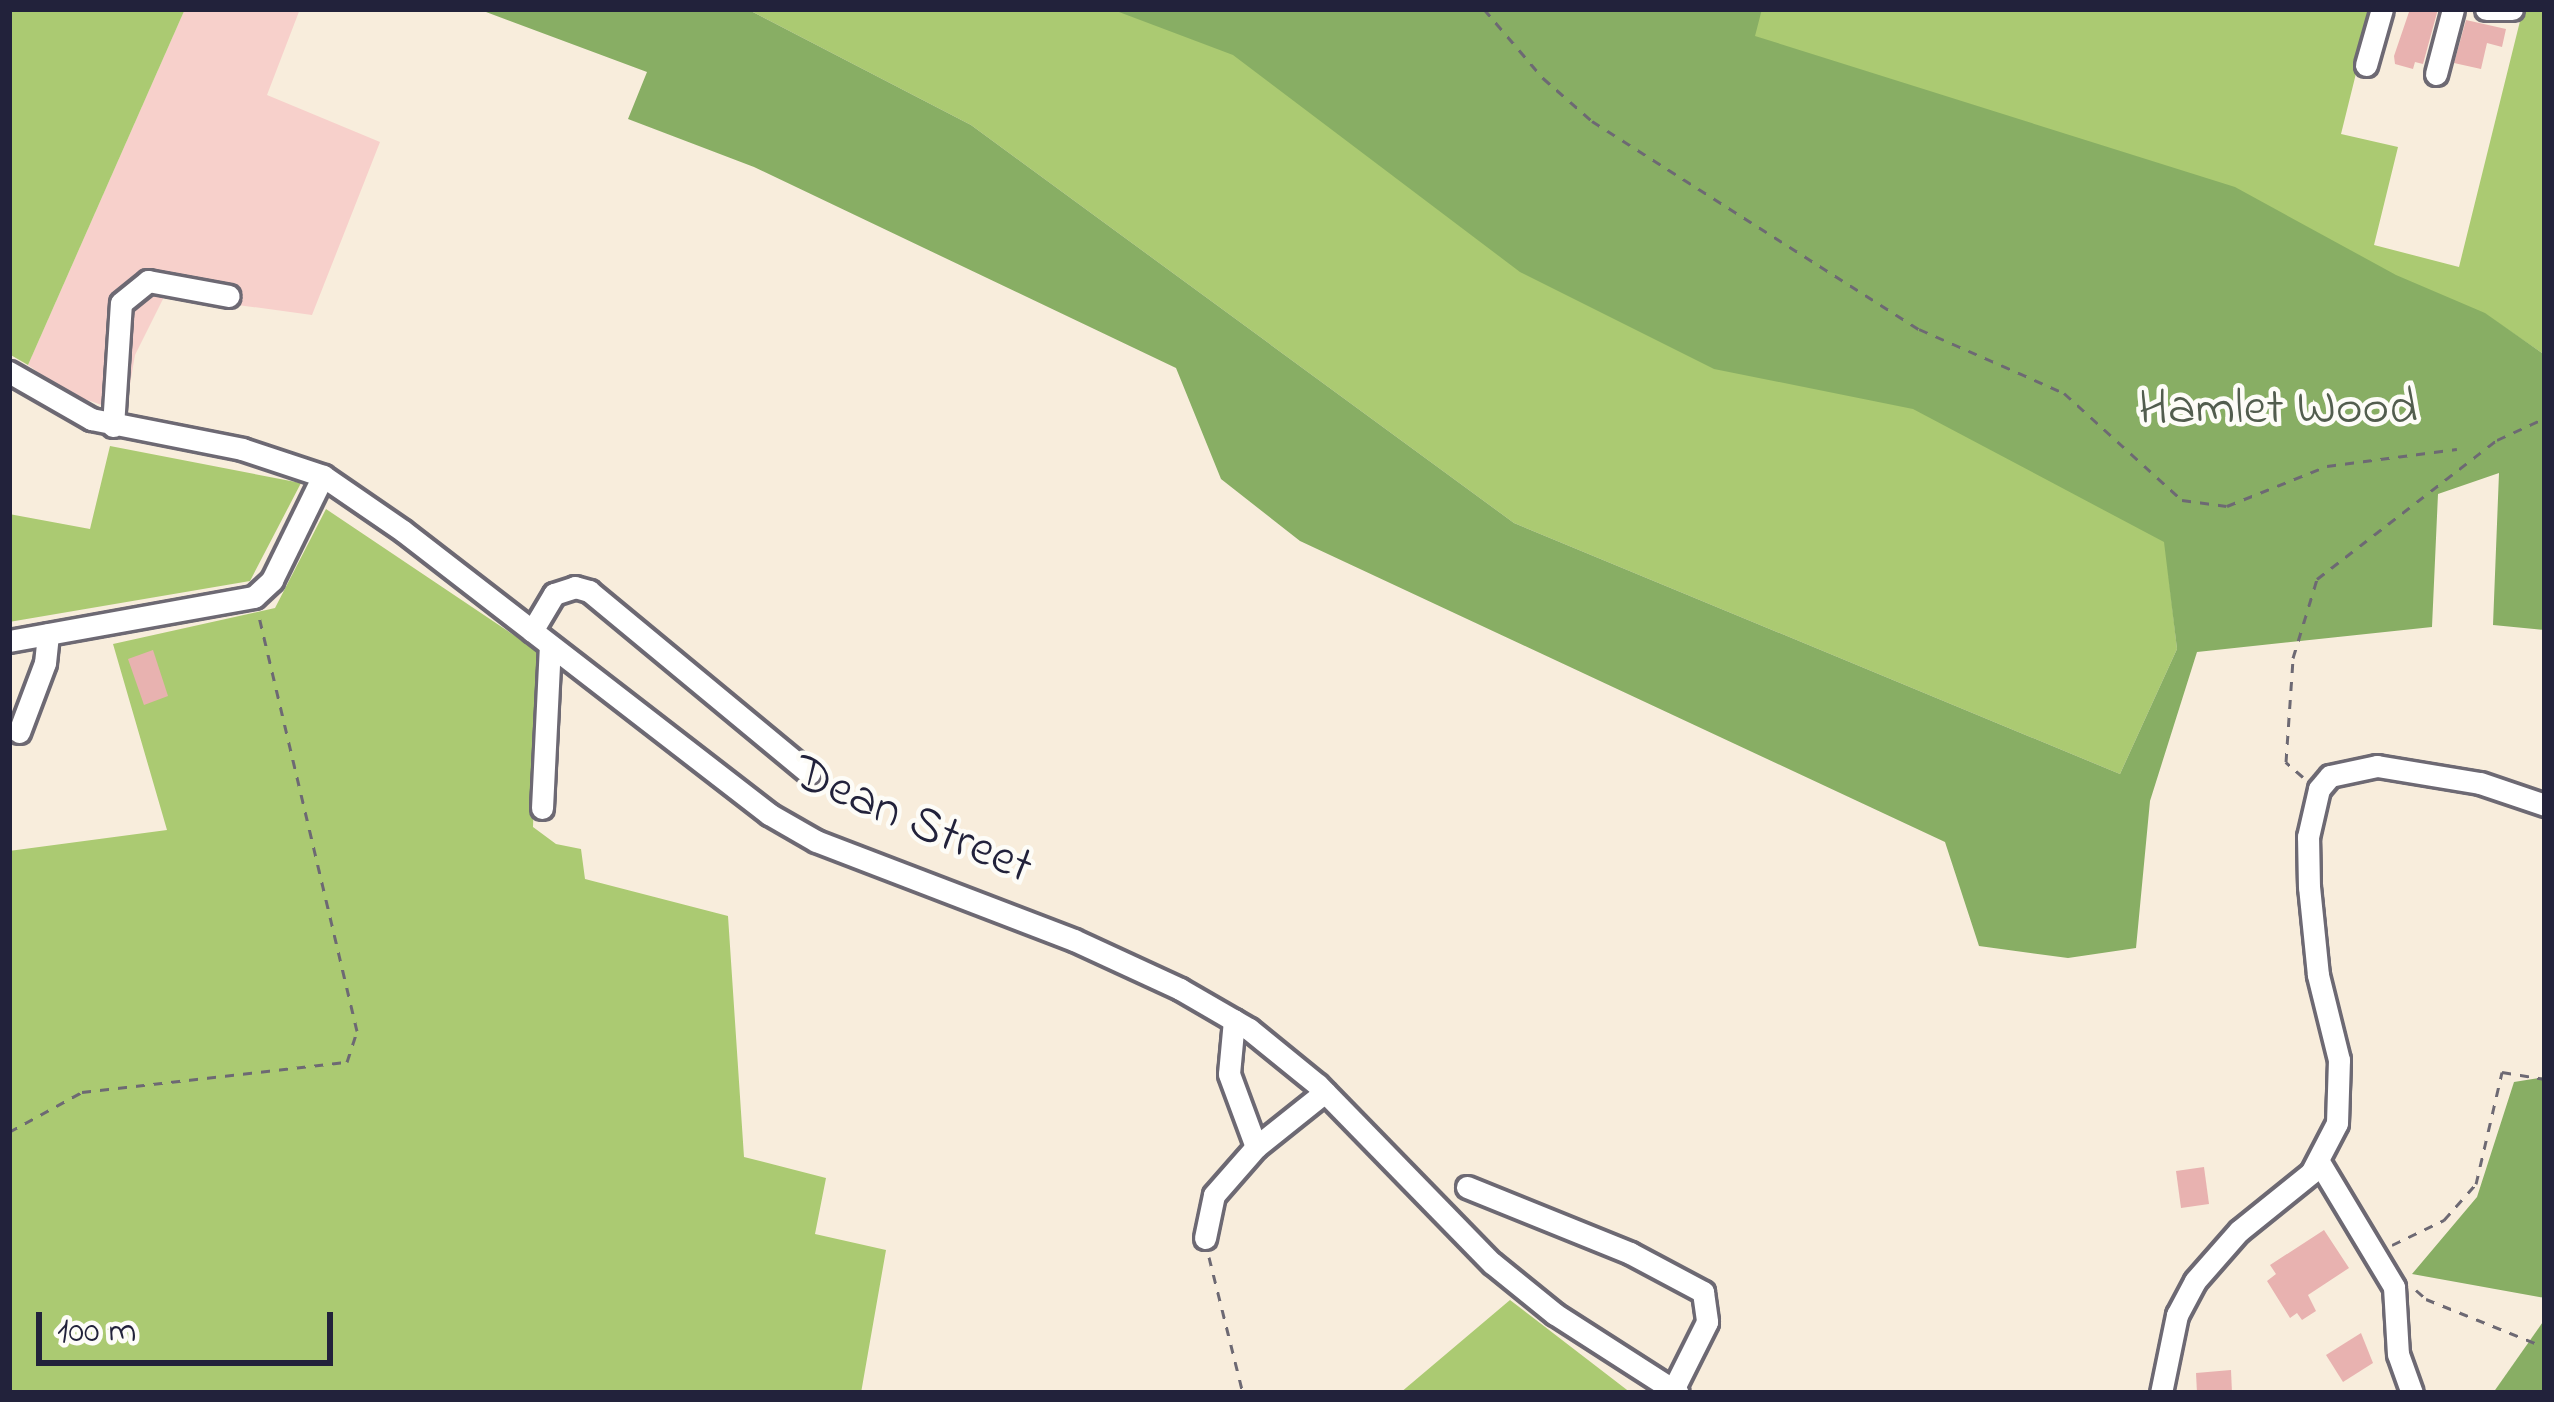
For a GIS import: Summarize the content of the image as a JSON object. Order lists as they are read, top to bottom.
{
  "streets": {
    "street": ["Dean Street"]
  },
  "parks": ["Hamlet Wood"],
  "scale_bar": "100 m"
}
